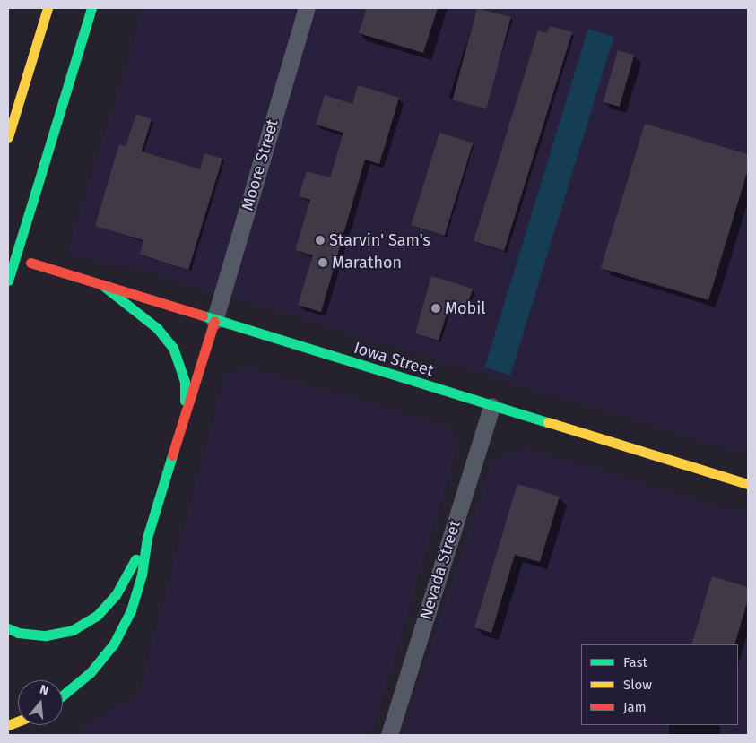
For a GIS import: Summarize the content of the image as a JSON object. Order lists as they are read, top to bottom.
{
  "streets": {
    "main road": ["Iowa Street"],
    "street": ["Moore Street", "Nevada Street"]
  },
  "crossings": [
    ["Moore Street", "Iowa Street"],
    ["Iowa Street", "Nevada Street"]
  ],
  "places": ["Starvin' Sam's", "Marathon", "Mobil"],
  "legend": ["Fast", "Slow", "Jam"],
  "north": "top"
}
